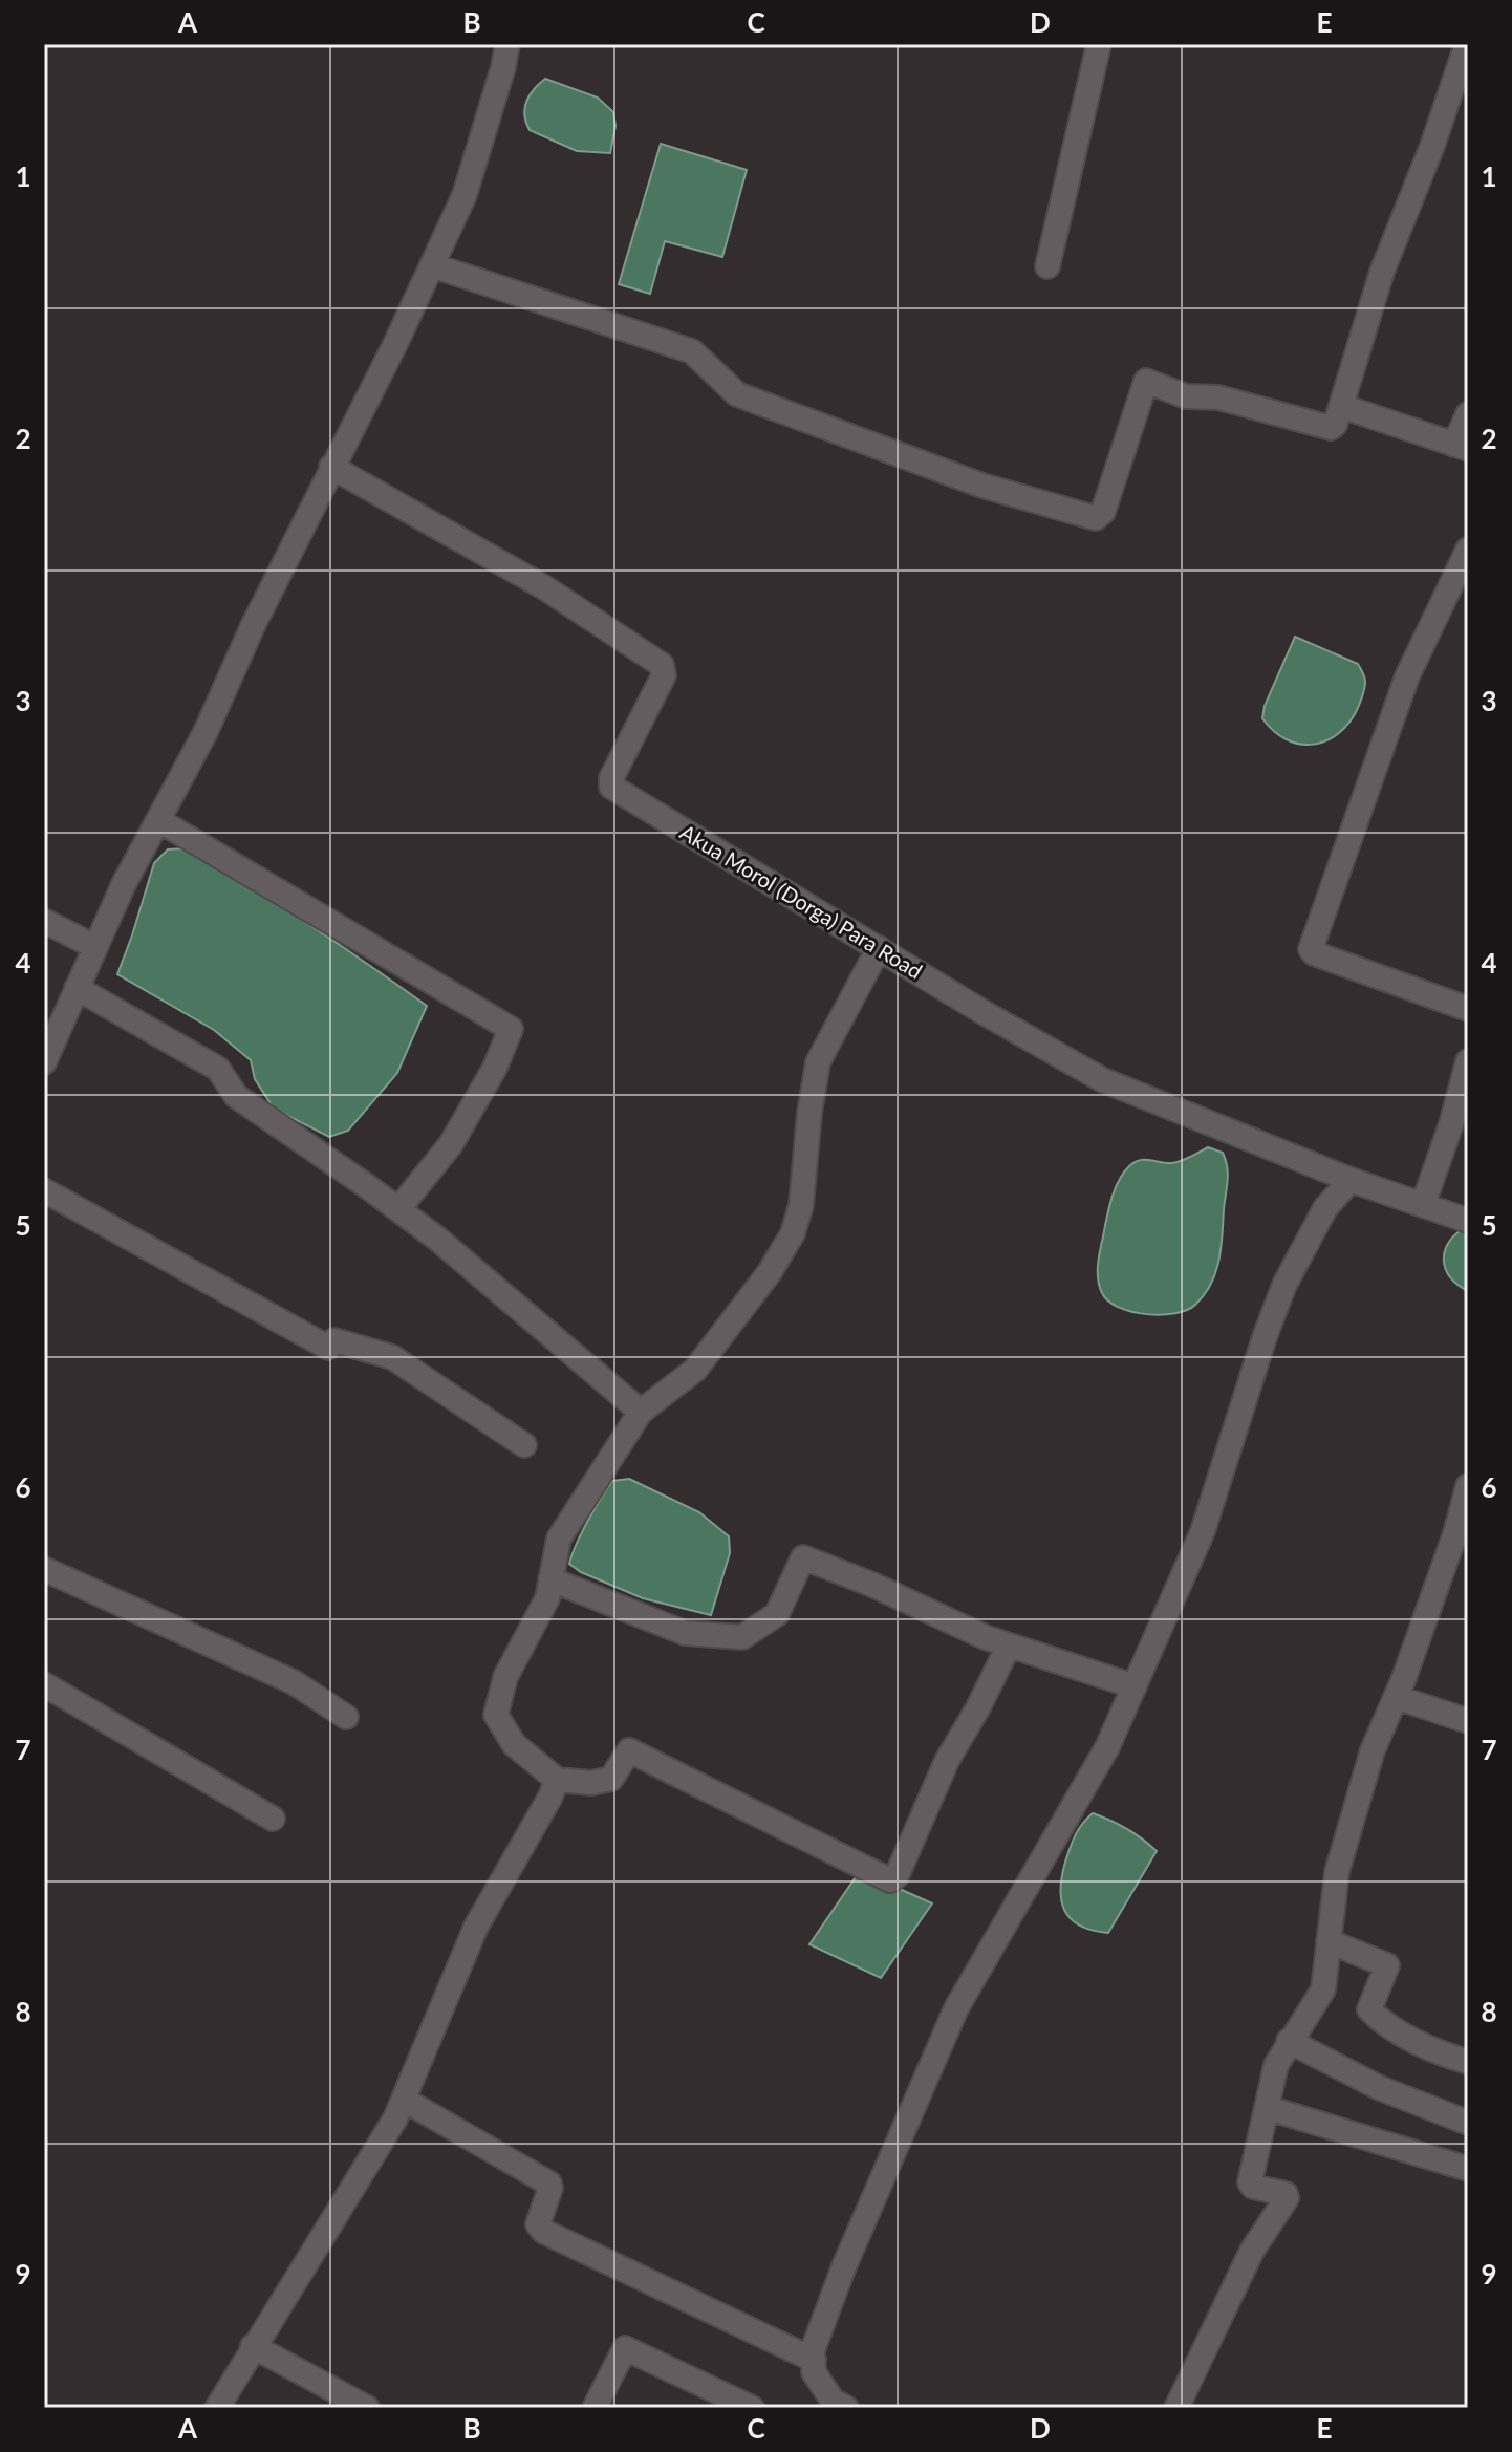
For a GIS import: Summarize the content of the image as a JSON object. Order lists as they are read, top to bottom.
{
  "streets": {
    "street": ["Akua Morol (Dorga) Para Road"]
  },
  "grid": {
    "columns": [
      "A",
      "B",
      "C",
      "D",
      "E"
    ],
    "rows": [
      "1",
      "2",
      "3",
      "4",
      "5",
      "6",
      "7",
      "8",
      "9"
    ]
  }
}
